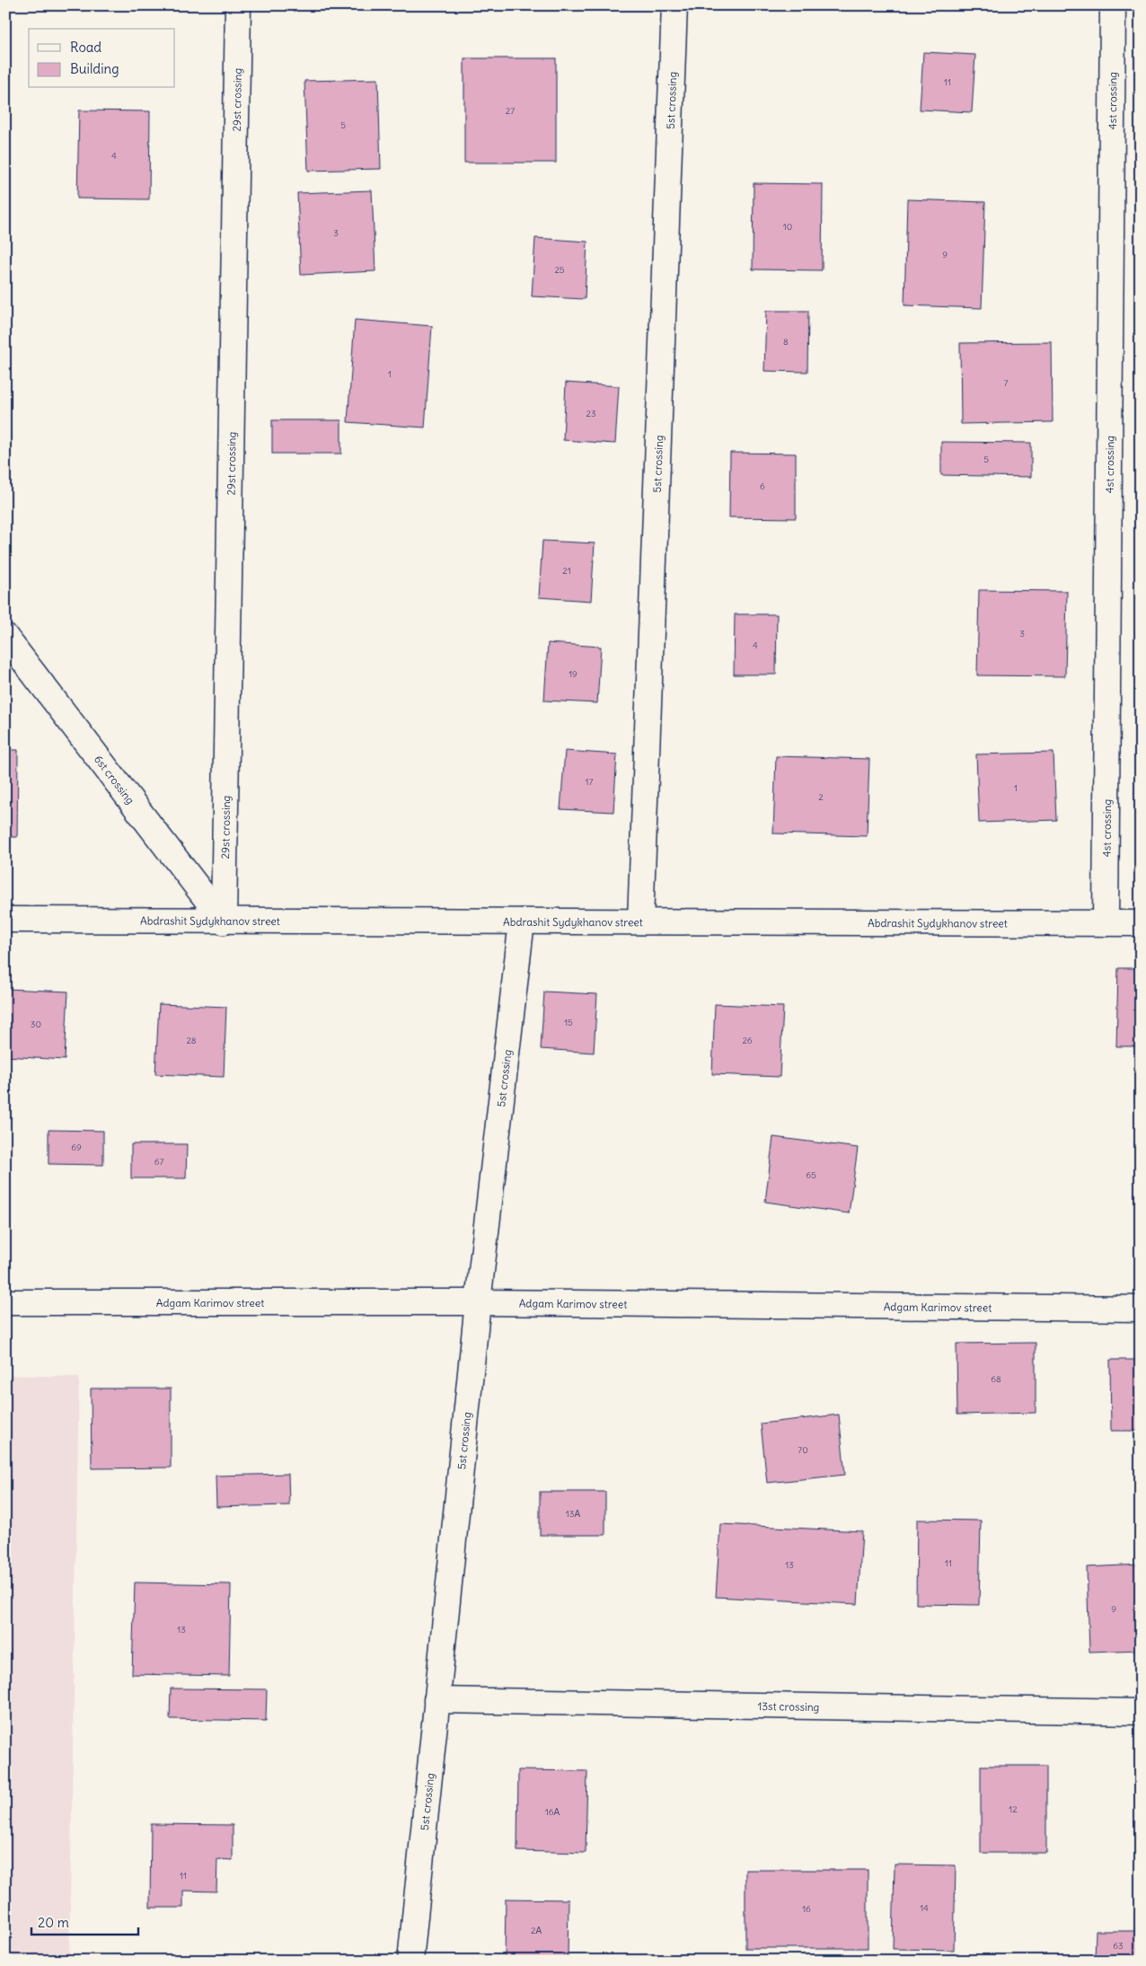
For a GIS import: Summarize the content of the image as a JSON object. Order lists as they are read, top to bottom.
{
  "streets": {
    "street": [
      "29st crossing",
      "5st crossing",
      "4st crossing",
      "6st crossing",
      "Abdrashit Sydykhanov street",
      "Adgam Karimov street",
      "13st crossing"
    ]
  },
  "crossings": [
    ["29st crossing", "6st crossing"],
    ["29st crossing", "Abdrashit Sydykhanov street"],
    ["5st crossing", "Abdrashit Sydykhanov street"],
    ["5st crossing", "Adgam Karimov street"],
    ["5st crossing", "13st crossing"],
    ["4st crossing", "Abdrashit Sydykhanov street"],
    ["6st crossing", "Abdrashit Sydykhanov street"]
  ],
  "house_numbers": [
    "11",
    "27",
    "5",
    "4",
    "10",
    "3",
    "9",
    "25",
    "8",
    "1",
    "7",
    "23",
    "5",
    "6",
    "21",
    "3",
    "4",
    "19",
    "17",
    "1",
    "2",
    "15",
    "30",
    "28",
    "26",
    "69",
    "67",
    "65",
    "68",
    "70",
    "13А",
    "11",
    "13",
    "9",
    "13",
    "12",
    "16А",
    "11",
    "14",
    "16",
    "2А",
    "63"
  ],
  "legend": ["Road", "Building"],
  "scale_bar": "20 m"
}
